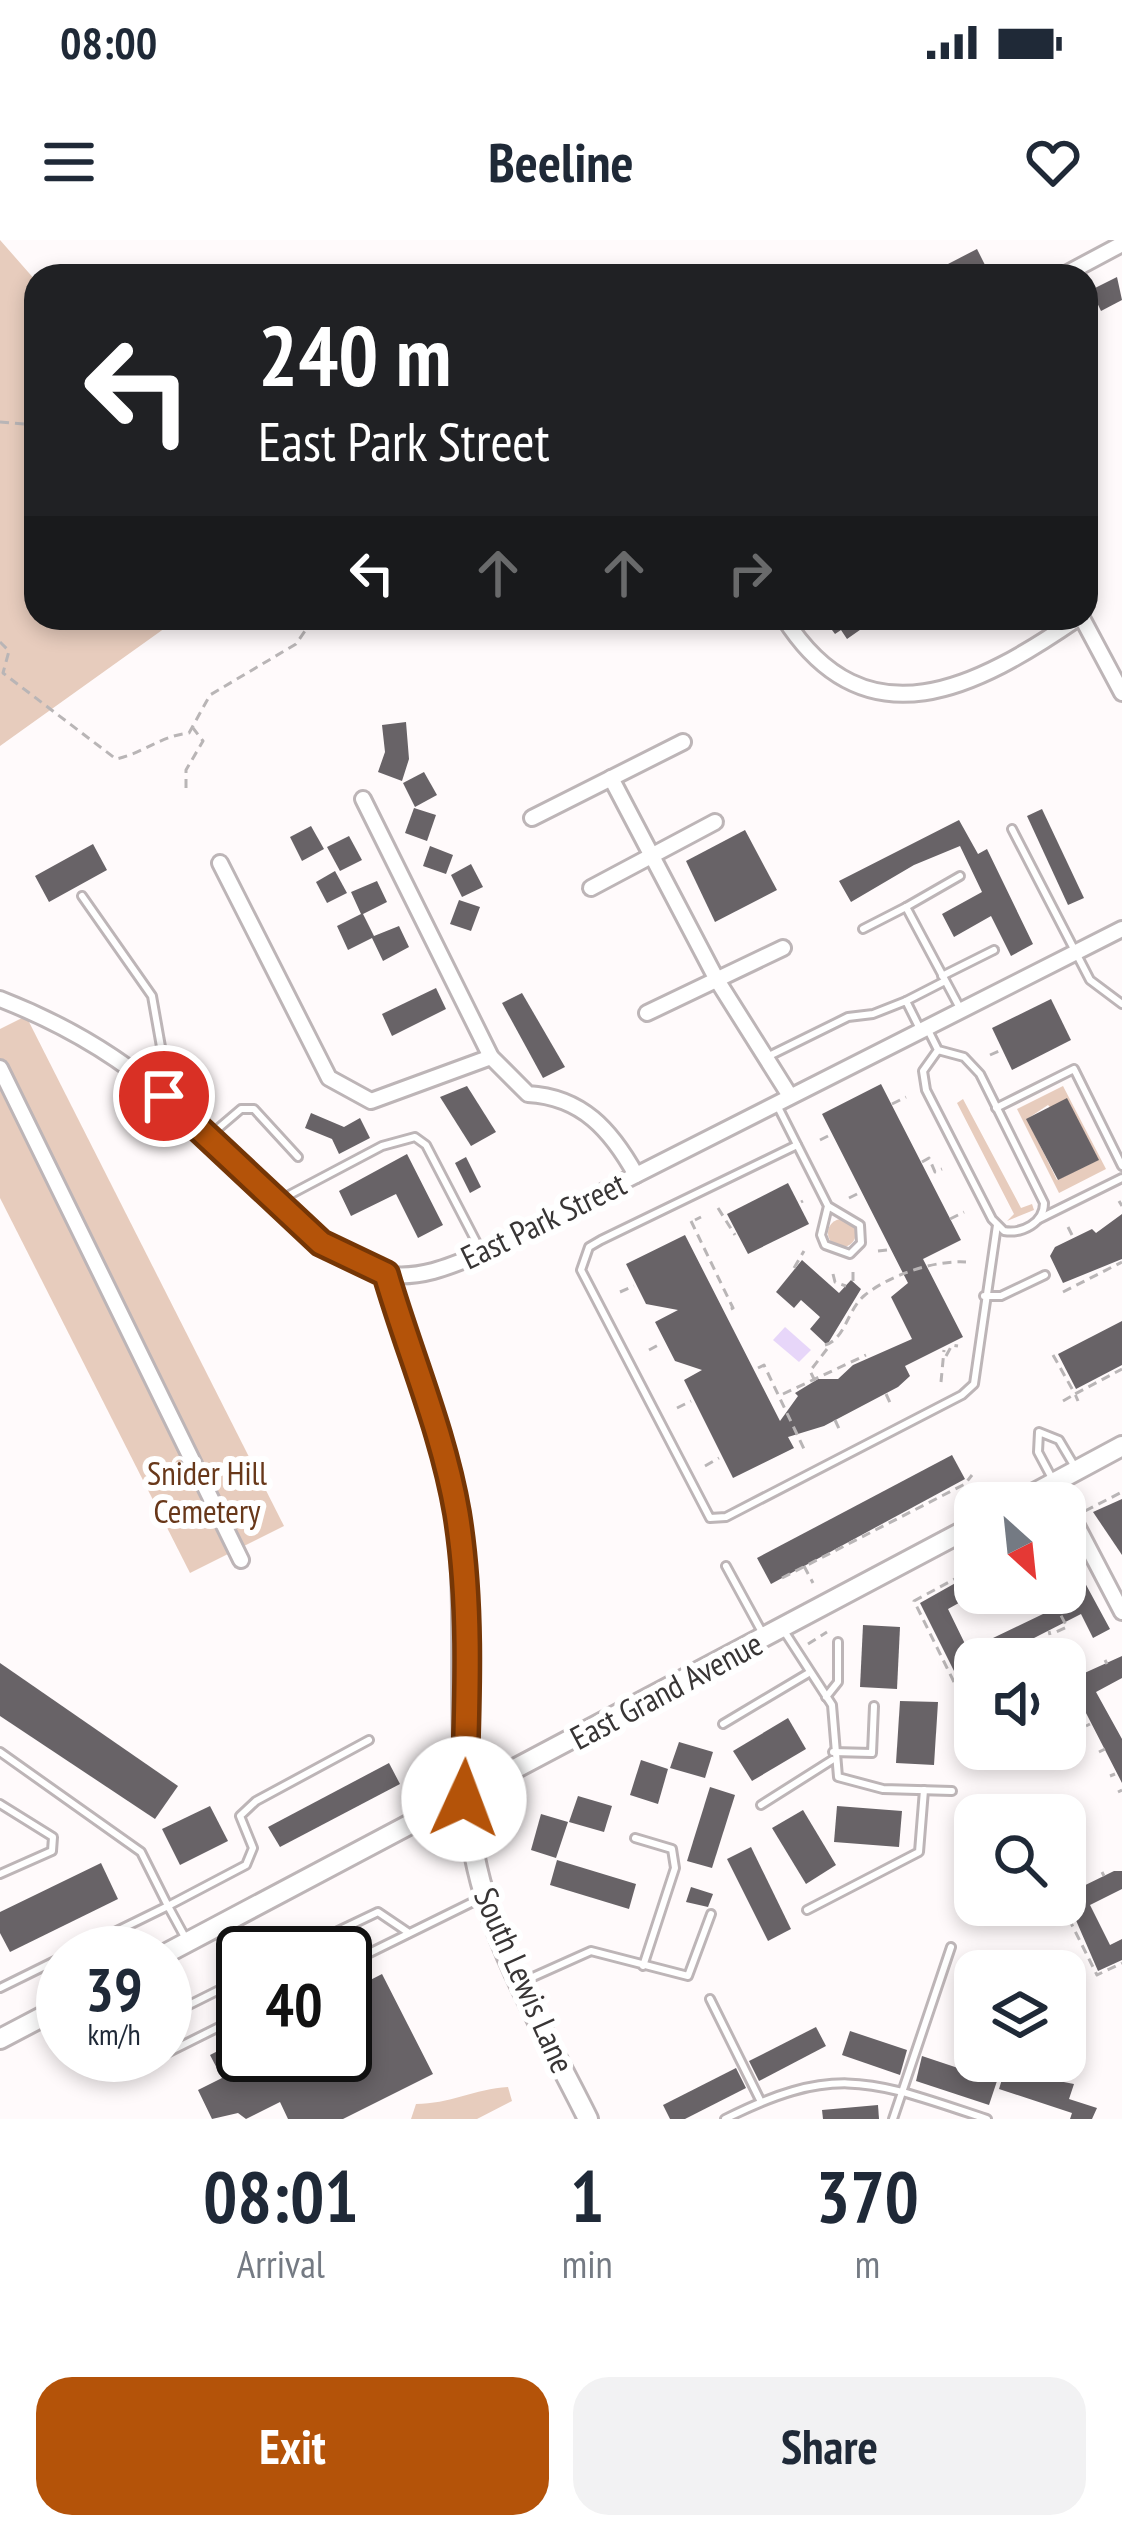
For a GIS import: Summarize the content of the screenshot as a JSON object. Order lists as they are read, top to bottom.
{
  "streets": {
    "street": ["East Park Street", "East Grand Avenue", "South Lewis Lane"]
  },
  "crossings": [
    ["East Park Street", "South Lewis Lane"],
    ["East Grand Avenue", "South Lewis Lane"]
  ],
  "parks": ["Snider Hill Cemetery"],
  "north": "bottom right",
  "page": {
    "status": "08:00",
    "header": "Beeline",
    "turn": ["240 m", "East Park Street"],
    "speed": "39 km/h",
    "limit": "40",
    "eta": [
      "08:01",
      "Arrival",
      "1",
      "min",
      "370",
      "m"
    ],
    "buttons": ["Exit", "Share"]
  }
}
